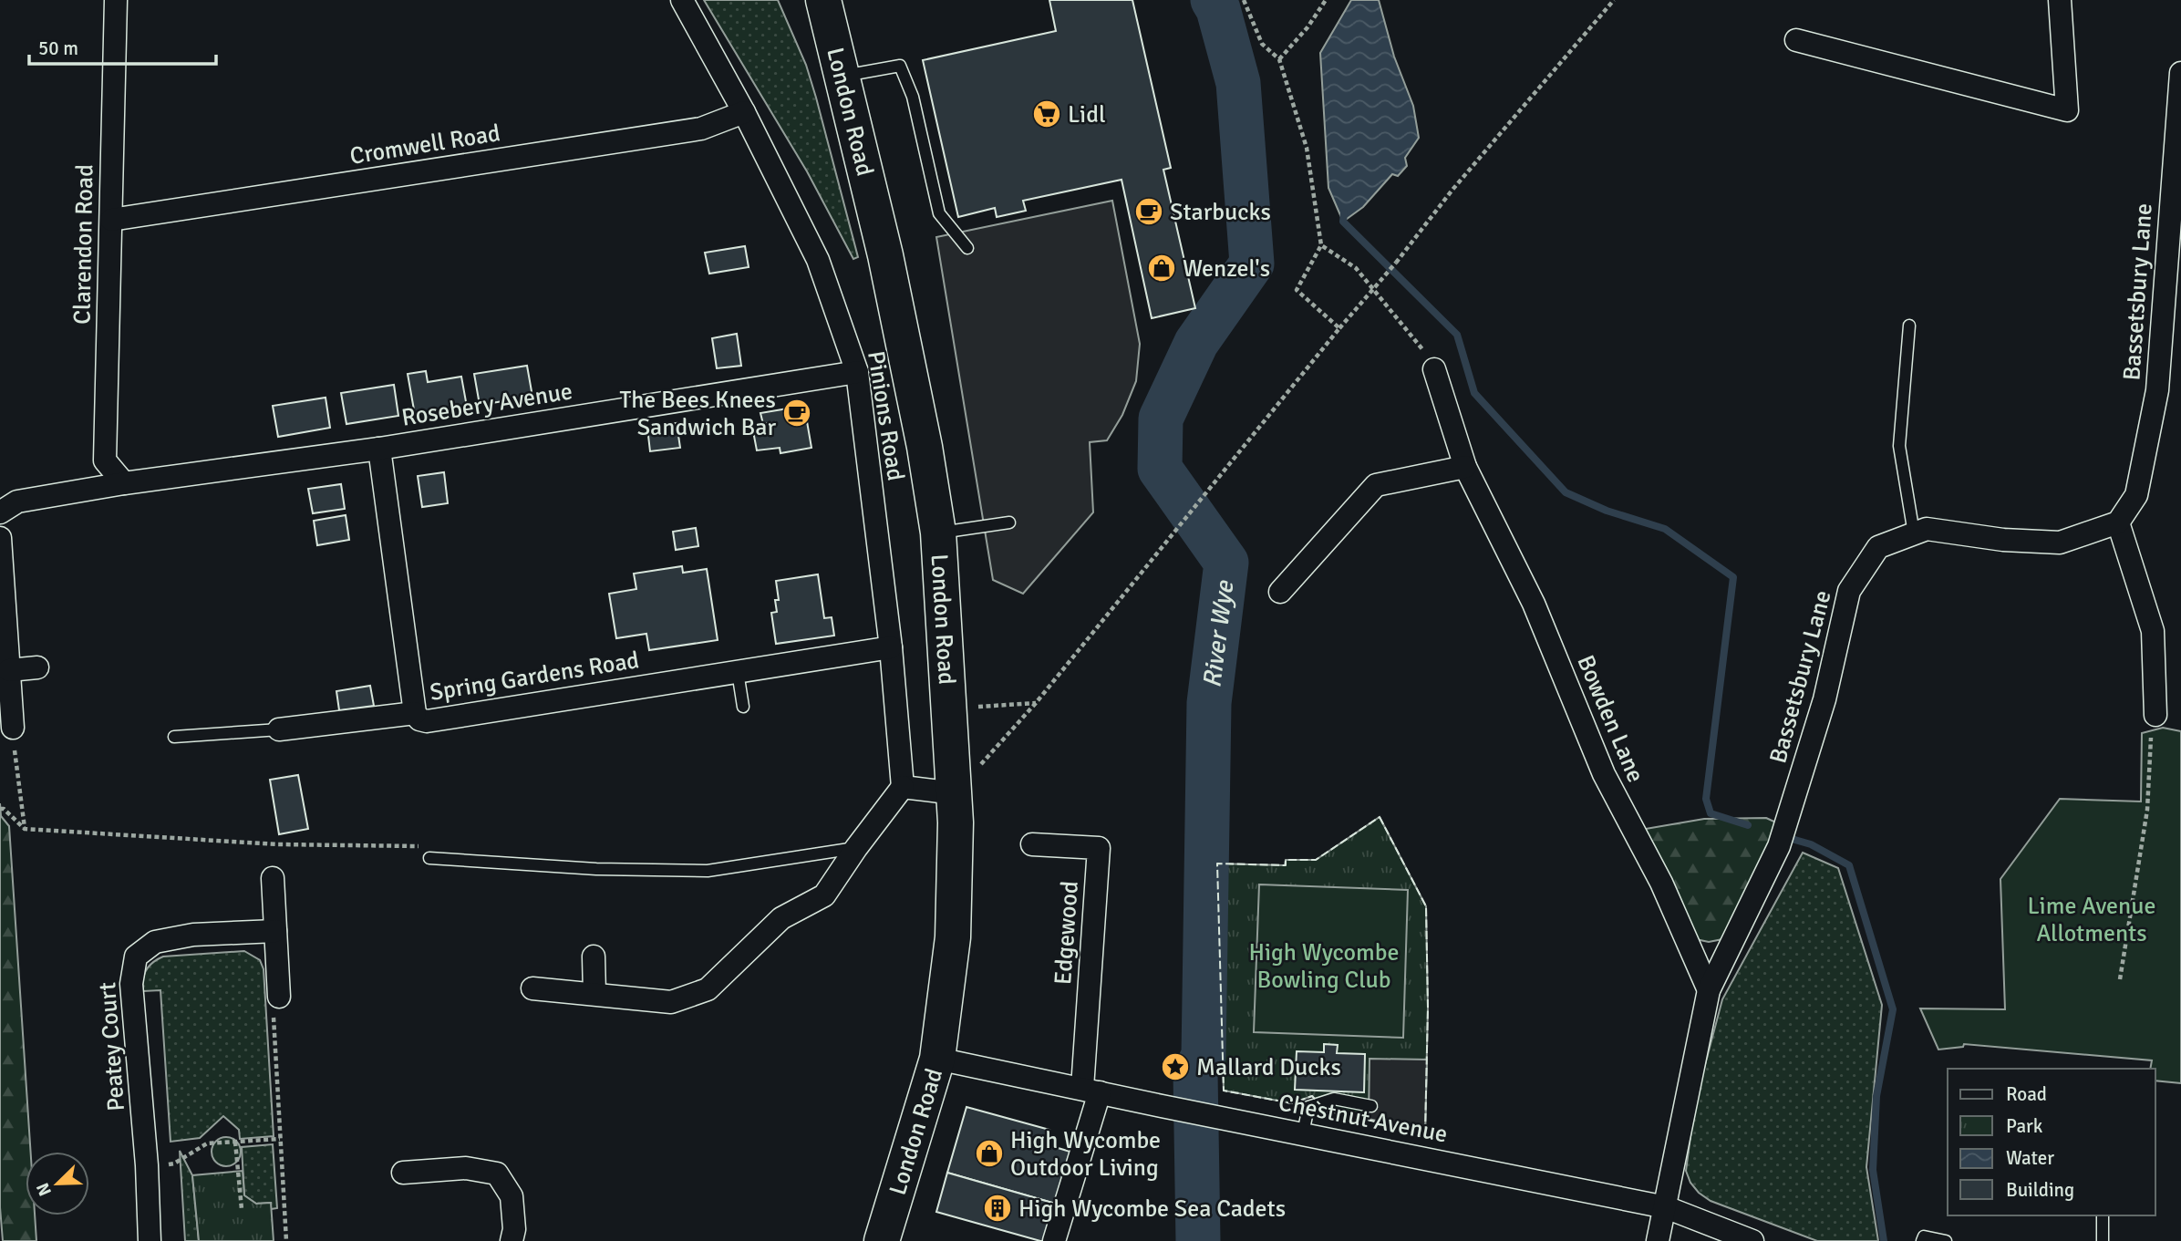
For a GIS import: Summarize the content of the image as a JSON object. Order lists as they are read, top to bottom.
{
  "streets": {
    "main road": ["London Road"],
    "street": [
      "Cromwell Road",
      "Clarendon Road",
      "Bassetsbury Lane",
      "Rosebery Avenue",
      "Pinions Road",
      "Spring Gardens Road",
      "Bowden Lane",
      "Edgewood",
      "Peatey Court",
      "Chestnut Avenue"
    ]
  },
  "crossings": [
    ["London Road", "Chestnut Avenue"],
    ["Cromwell Road", "Clarendon Road"],
    ["Cromwell Road", "Pinions Road"],
    ["Clarendon Road", "Rosebery Avenue"],
    ["Bassetsbury Lane", "Bowden Lane"],
    ["Bassetsbury Lane", "Chestnut Avenue"],
    ["Rosebery Avenue", "Pinions Road"],
    ["Rosebery Avenue", "Spring Gardens Road"],
    ["Pinions Road", "Spring Gardens Road"],
    ["Edgewood", "Chestnut Avenue"]
  ],
  "water": ["River Wye"],
  "parks": ["Lime Avenue Allotments", "High Wycombe Bowling Club"],
  "places": {
    "supermarket": ["Lidl"],
    "cafe": ["Starbucks", "The Bees Knees Sandwich Bar"],
    "shop": ["Wenzel's", "High Wycombe Outdoor Living"],
    "place": ["Mallard Ducks"],
    "building": ["High Wycombe Sea Cadets"]
  },
  "legend": [
    "Road",
    "Park",
    "Water",
    "Building"
  ],
  "scale_bar": "50 m",
  "north": "bottom left"
}
